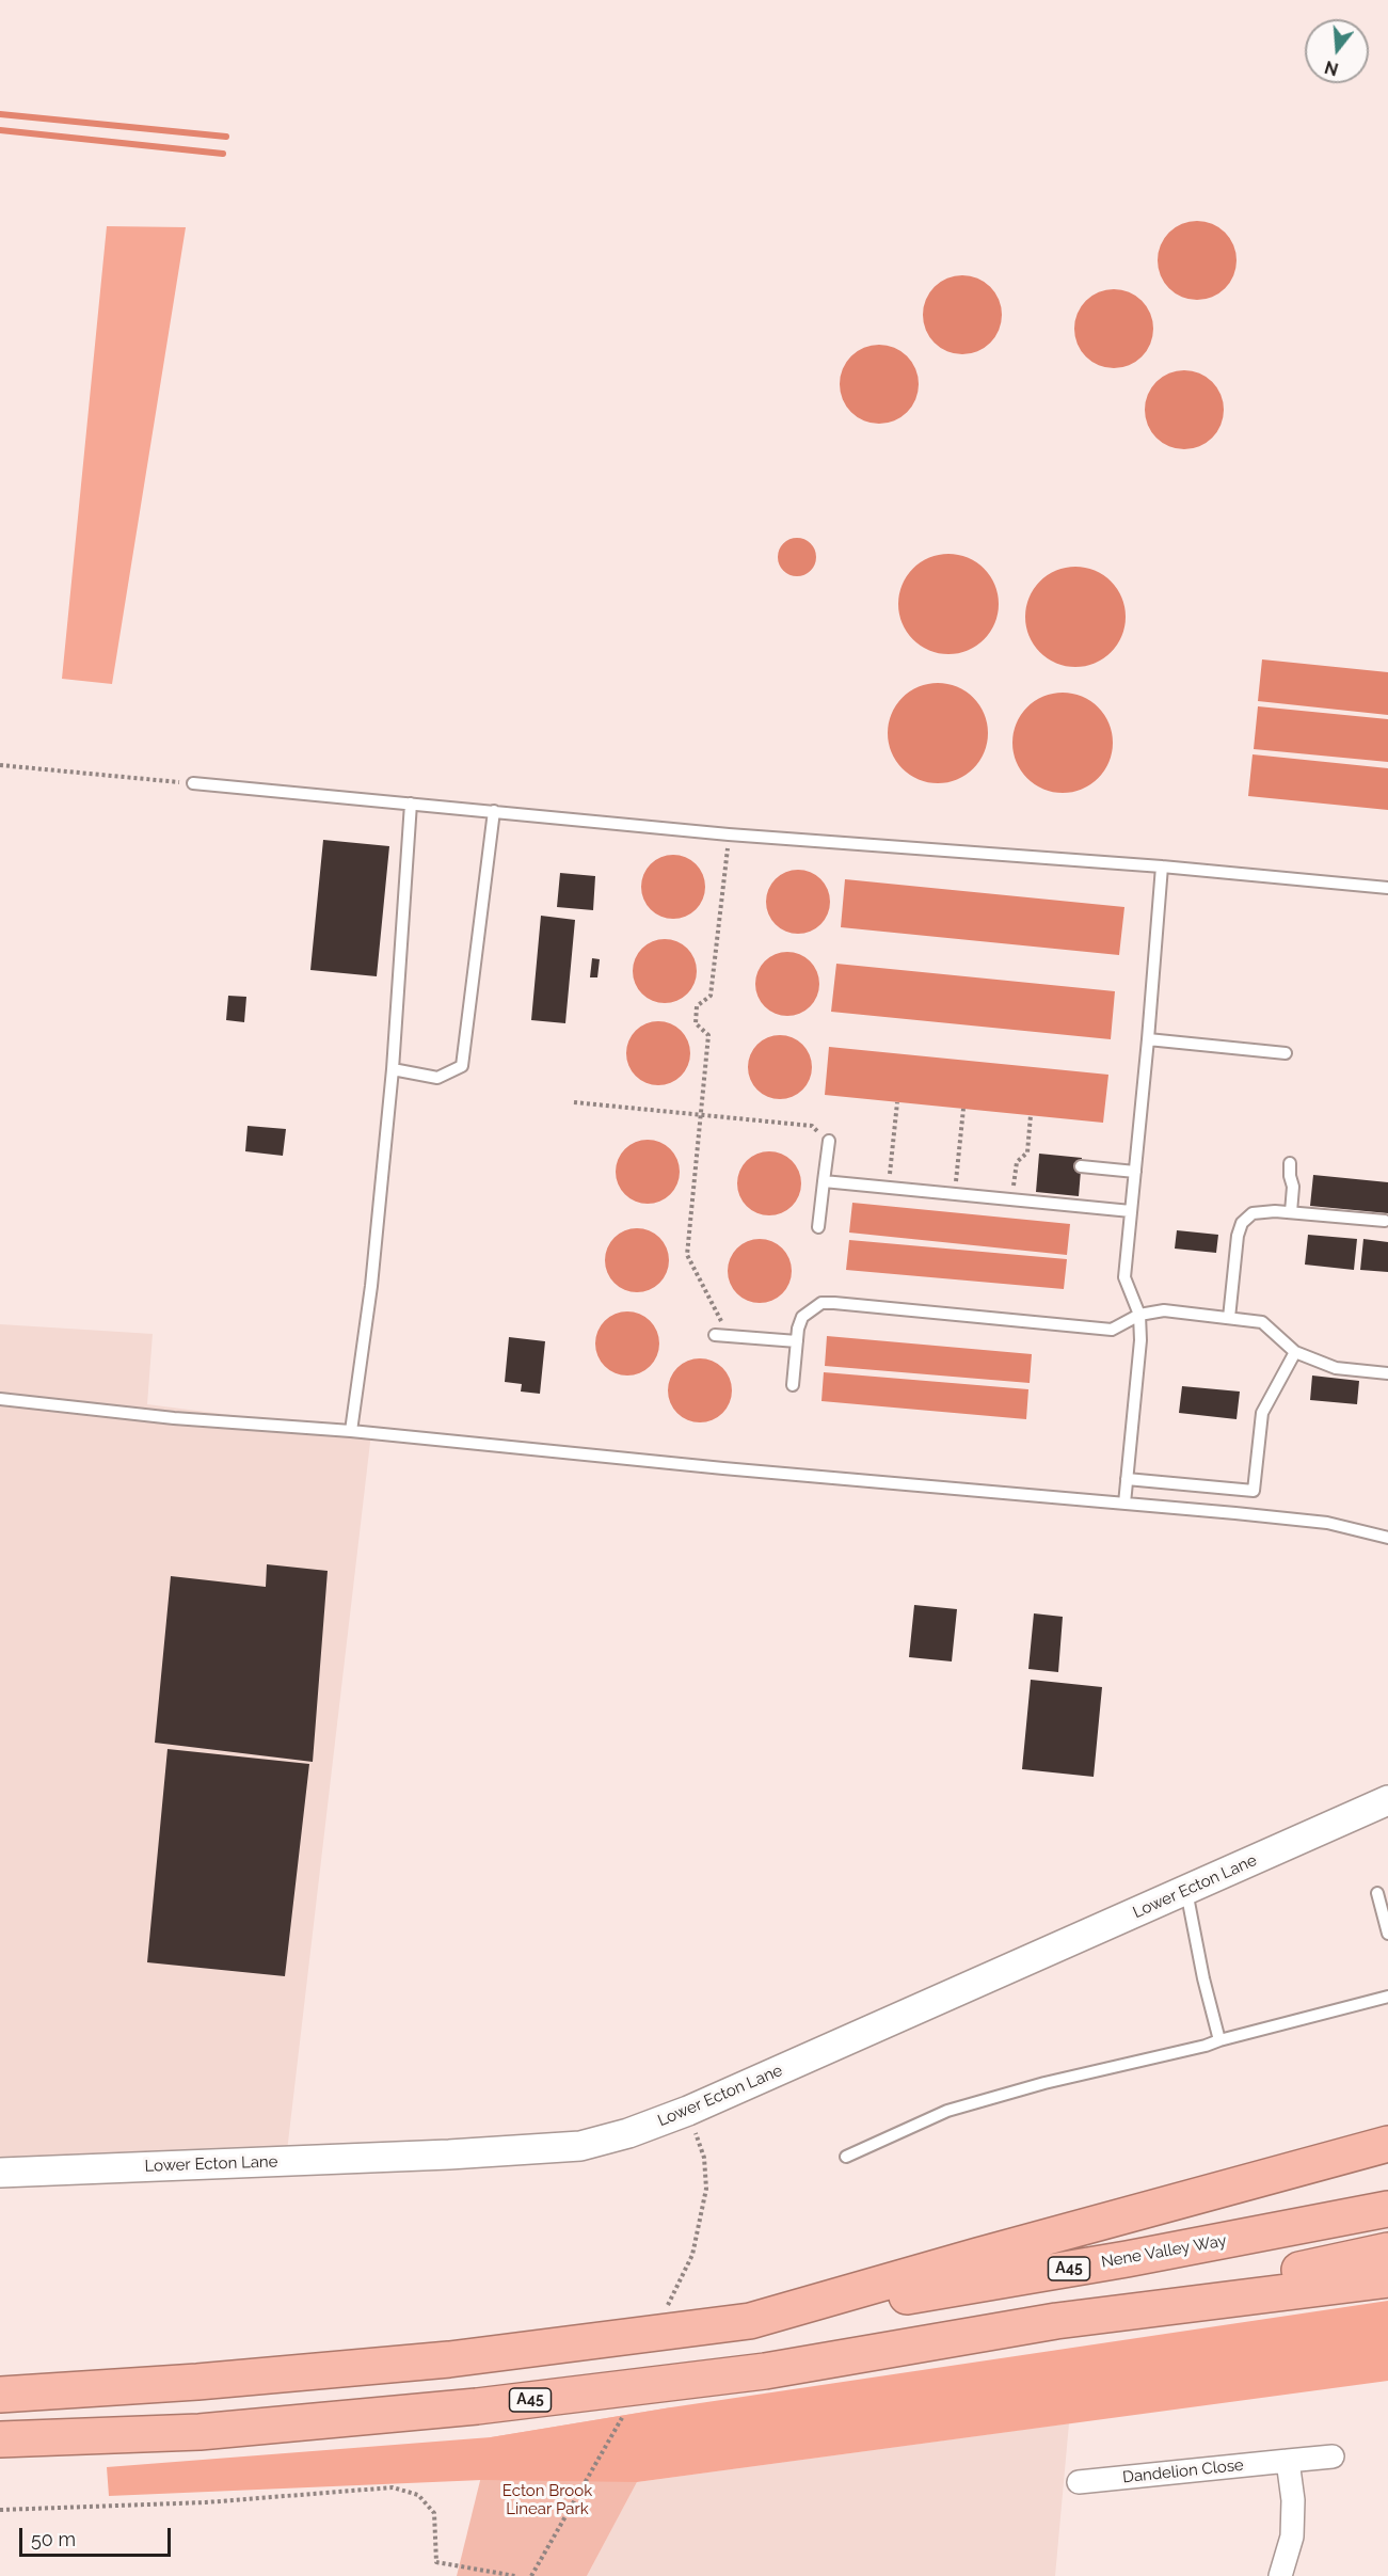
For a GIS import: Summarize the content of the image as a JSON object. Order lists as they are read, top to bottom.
{
  "streets": {
    "highway": ["Nene Valley Way", "A45"],
    "street": ["Lower Ecton Lane", "Dandelion Close"]
  },
  "crossings": [
    ["Nene Valley Way", "A45"]
  ],
  "parks": ["Ecton Brook Linear Park"],
  "scale_bar": "50 m",
  "north": "bottom"
}
